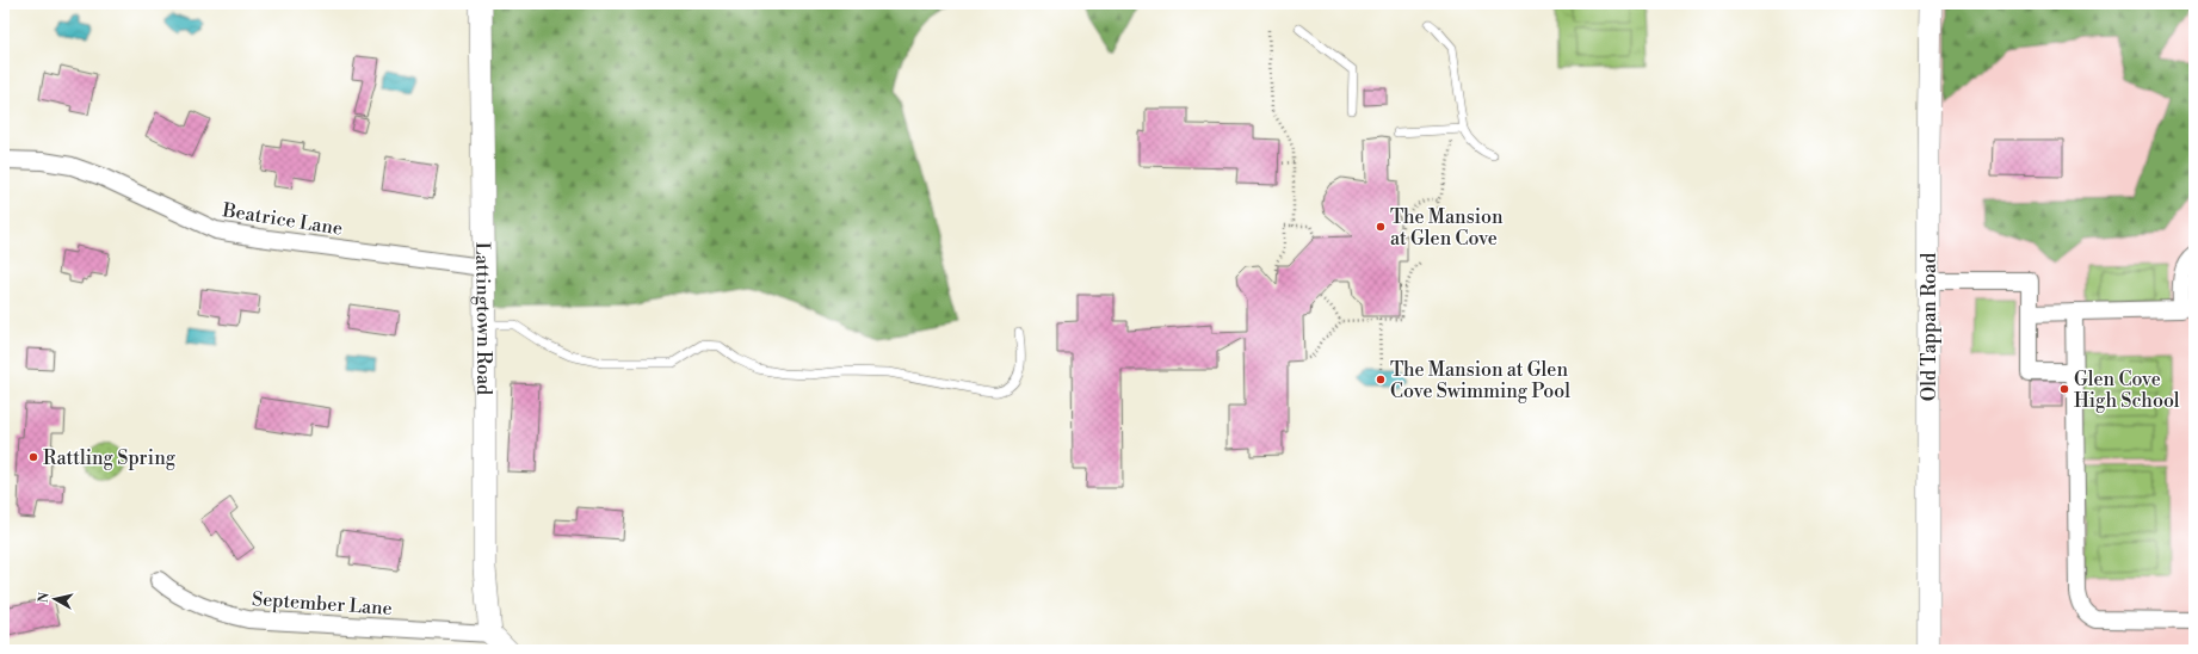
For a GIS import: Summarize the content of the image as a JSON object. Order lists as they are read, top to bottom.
{
  "streets": {
    "street": [
      "Beatrice Lane",
      "Lattingtown Road",
      "Old Tappan Road",
      "September Lane"
    ]
  },
  "crossings": [
    ["Beatrice Lane", "Lattingtown Road"],
    ["Lattingtown Road", "September Lane"]
  ],
  "places": [
    "The Mansion at Glen Cove",
    "The Mansion at Glen Cove Swimming Pool",
    "Glen Cove High School",
    "Rattling Spring"
  ],
  "north": "left"
}
